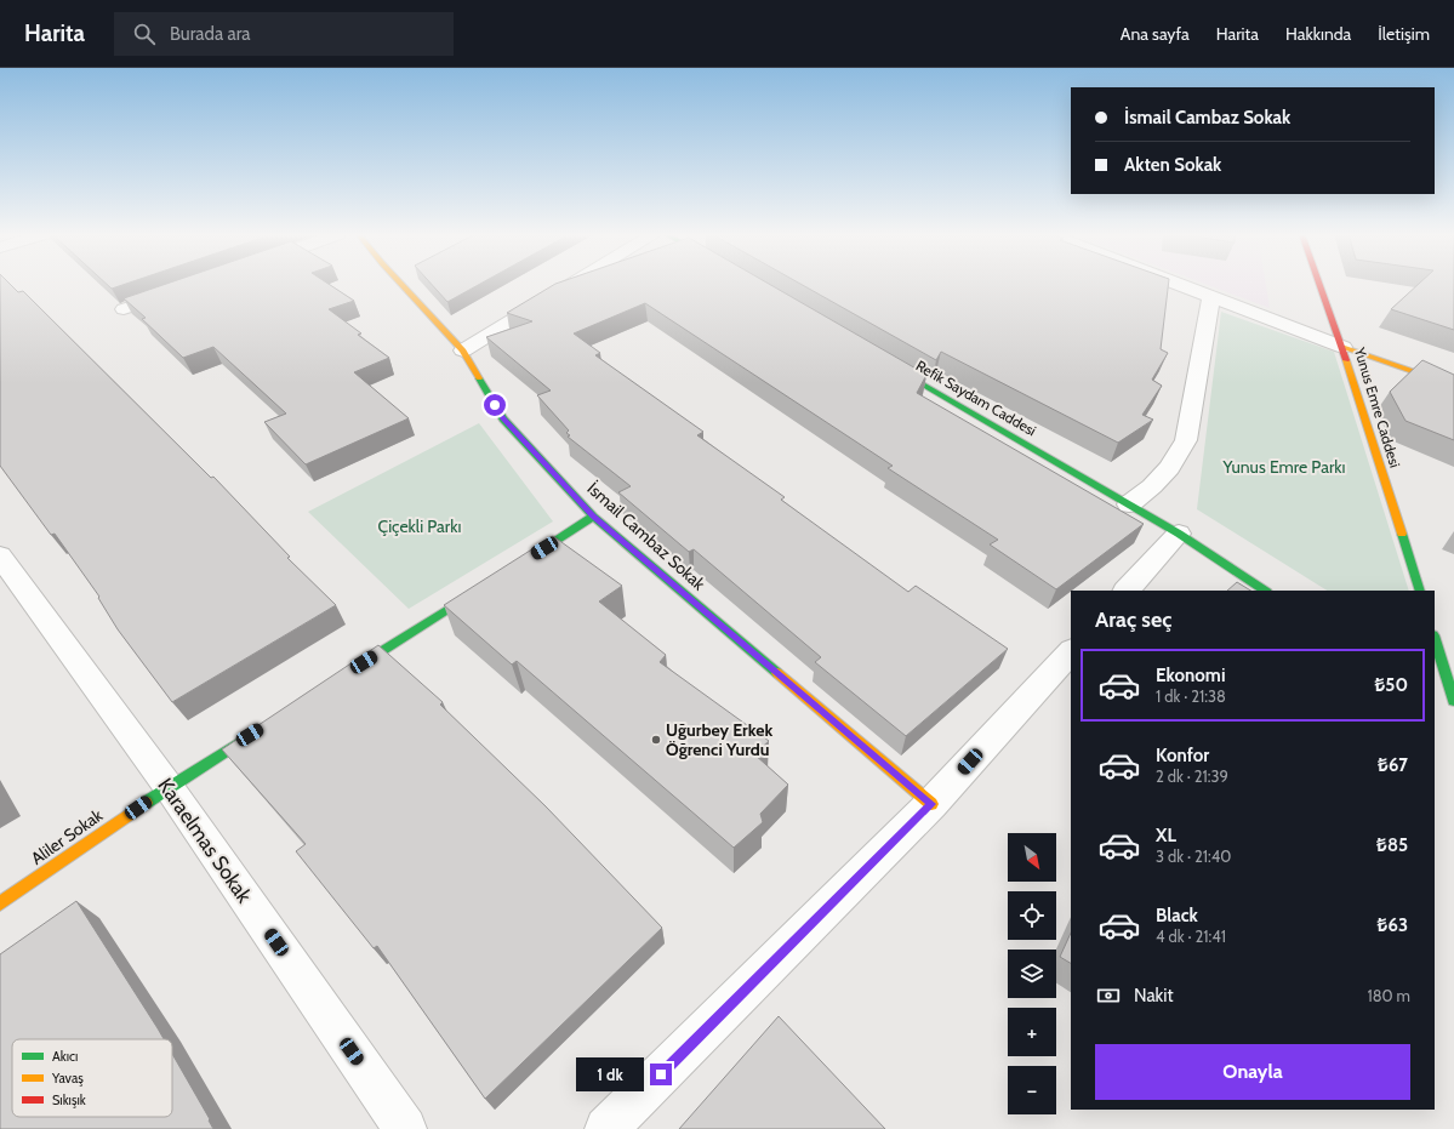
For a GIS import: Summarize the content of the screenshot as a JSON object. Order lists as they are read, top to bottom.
{
  "streets": {
    "street": [
      "Refik Saydam Caddesi",
      "Yunus Emre Caddesi",
      "İsmail Cambaz Sokak",
      "Aliler Sokak",
      "Karaelmas Sokak"
    ]
  },
  "crossings": [
    ["Aliler Sokak", "Karaelmas Sokak"]
  ],
  "parks": ["Yunus Emre Parkı", "Çiçekli Parkı"],
  "places": ["Uğurbey Erkek Öğrenci Yurdu"],
  "legend": ["Akıcı", "Yavaş", "Sıkışık"],
  "north": "bottom right",
  "page": {
    "header": "Harita",
    "search": "Burada ara",
    "nav": [
      "Ana sayfa",
      "Harita",
      "Hakkında",
      "İletişim"
    ],
    "banner": ["İsmail Cambaz Sokak", "Akten Sokak"],
    "heading": "Araç seç",
    "list": [
      {
        "name": "Ekonomi",
        "note": "1 dk · 21:38",
        "value": "₺50"
      },
      {
        "name": "Konfor",
        "note": "2 dk · 21:39",
        "value": "₺67"
      },
      {
        "name": "XL",
        "note": "3 dk · 21:40",
        "value": "₺85"
      },
      {
        "name": "Black",
        "note": "4 dk · 21:41",
        "value": "₺63"
      }
    ],
    "map_buttons": ["+", "−"],
    "pay": ["Nakit", "180 m"],
    "buttons": "Onayla",
    "bubble": "1 dk"
  }
}
